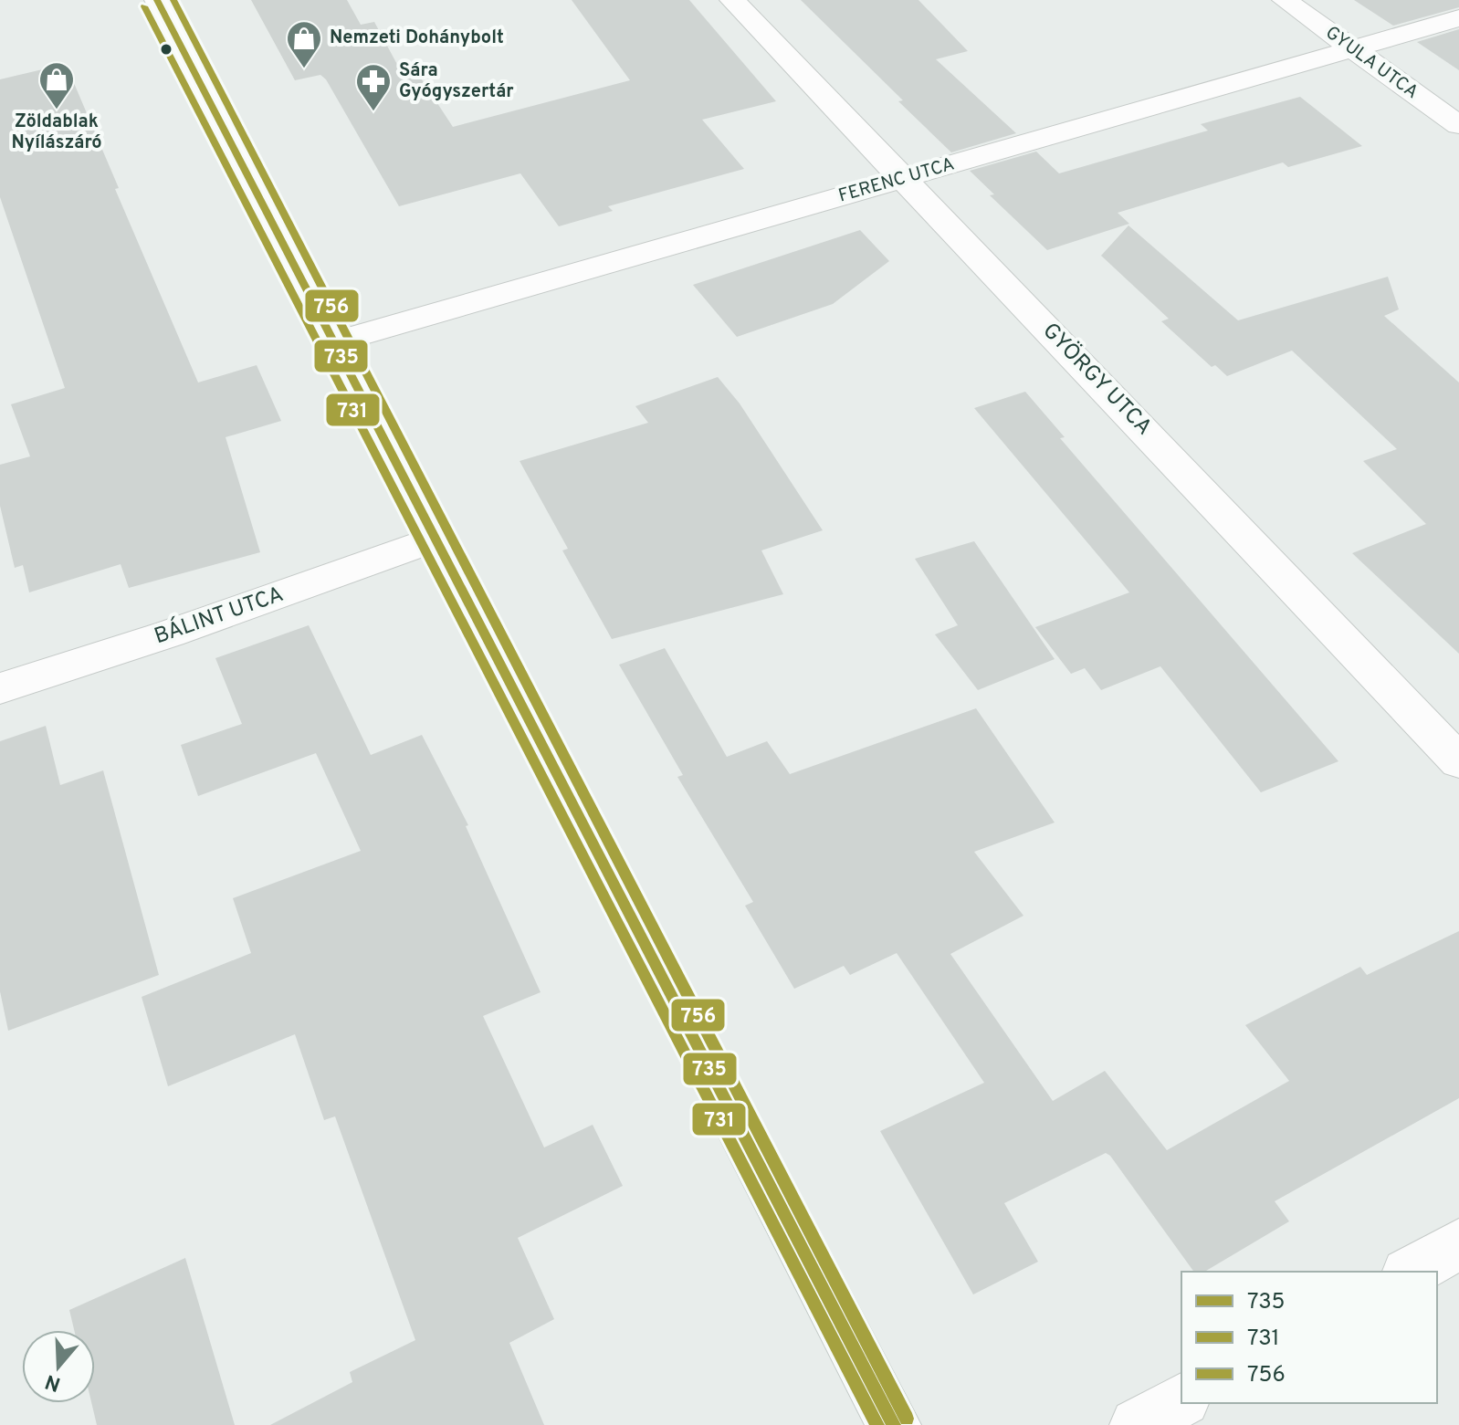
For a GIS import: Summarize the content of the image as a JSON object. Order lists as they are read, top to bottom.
{
  "streets": {
    "street": [
      "GYULA UTCA",
      "FERENC UTCA",
      "GYÖRGY UTCA",
      "BÁLINT UTCA"
    ]
  },
  "crossings": [
    ["GYULA UTCA", "FERENC UTCA"],
    ["FERENC UTCA", "GYÖRGY UTCA"]
  ],
  "places": {
    "shop": ["Nemzeti Dohánybolt", "Zöldablak Nyílászáró"],
    "pharmacy": ["Sára Gyógyszertár"]
  },
  "lines": ["transit line 735", "transit line 756", "transit line 731"],
  "legend": ["735", "731", "756"],
  "north": "bottom"
}
